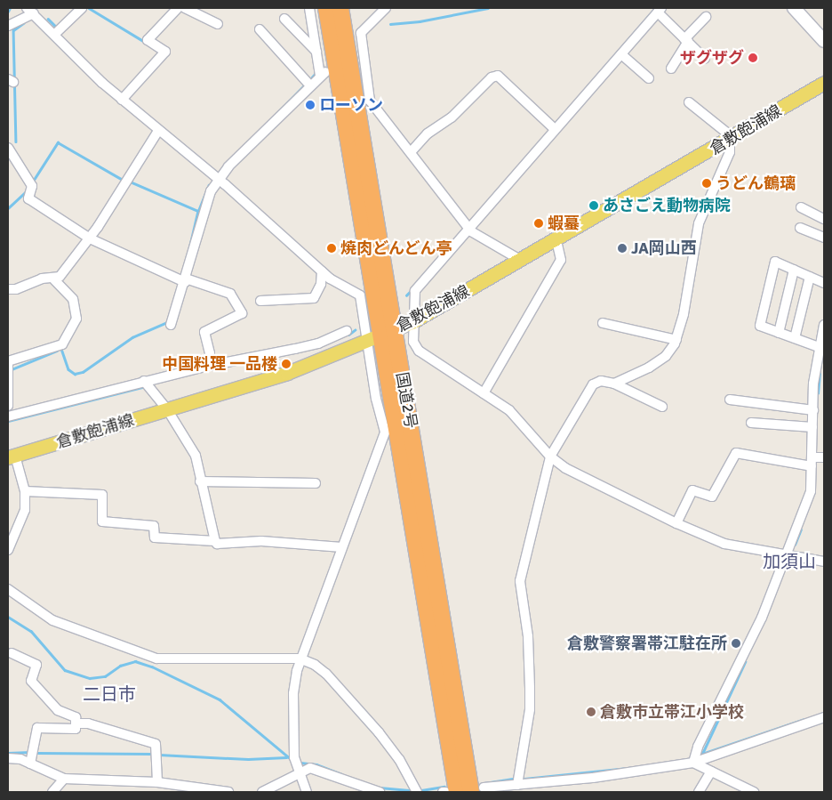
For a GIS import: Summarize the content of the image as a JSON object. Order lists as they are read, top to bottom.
{
  "streets": {
    "highway": ["国道2号"],
    "main road": ["倉敷飽浦線"]
  },
  "crossings": [
    ["倉敷飽浦線", "国道2号"]
  ],
  "districts": ["加須山", "二日市"],
  "places": [
    "ザグザグ",
    "ローソン",
    "うどん鶴璃",
    "あさごえ動物病院",
    "蝦蟇",
    "焼肉どんどん亭",
    "JA岡山西",
    "中国料理 一品楼",
    "倉敷警察署帯江駐在所",
    "倉敷市立帯江小学校"
  ]
}
